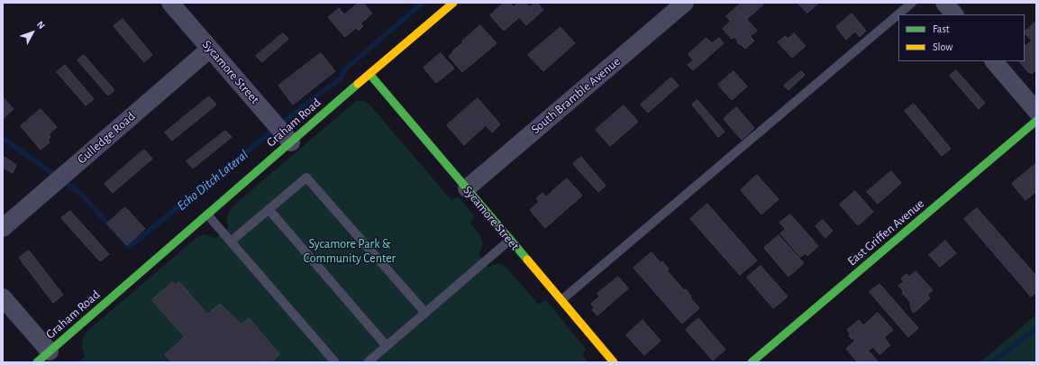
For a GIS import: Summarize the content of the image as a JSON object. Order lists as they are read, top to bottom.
{
  "streets": {
    "street": [
      "Sycamore Street",
      "South Bramble Avenue",
      "Graham Road",
      "Gulledge Road",
      "East Griffen Avenue"
    ]
  },
  "crossings": [
    ["Sycamore Street", "South Bramble Avenue"],
    ["Sycamore Street", "Graham Road"],
    ["Sycamore Street", "Gulledge Road"]
  ],
  "water": ["Echo Ditch Lateral"],
  "parks": ["Sycamore Park & Community Center"],
  "legend": ["Fast", "Slow"],
  "north": "top right"
}
